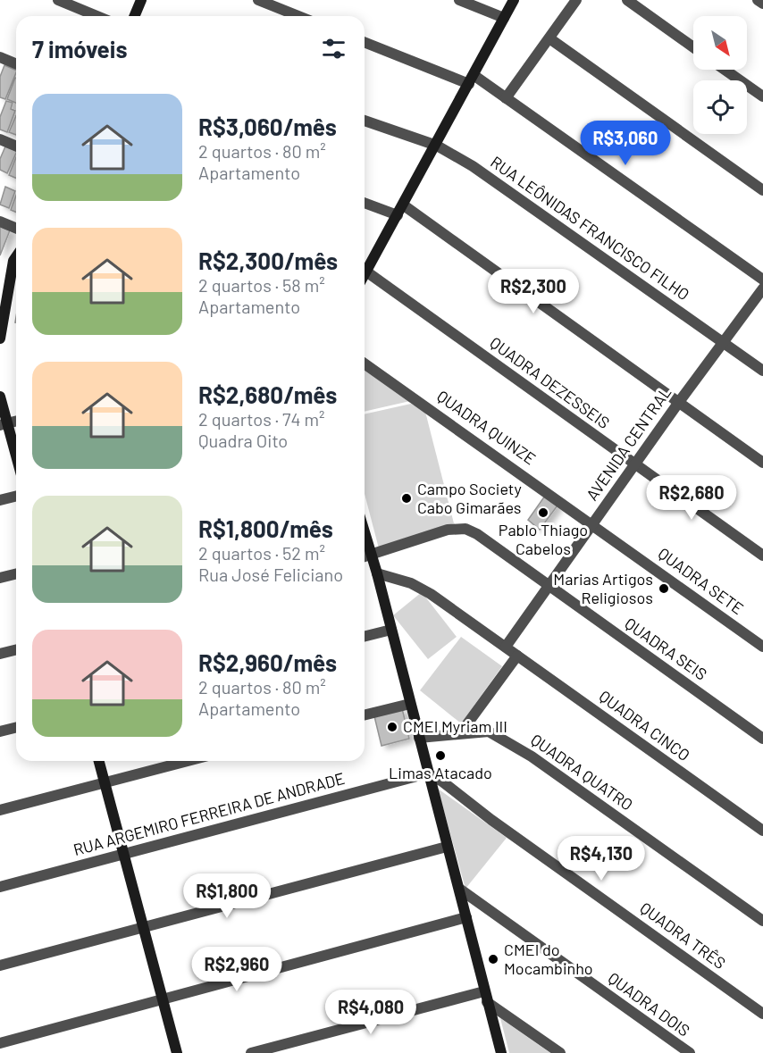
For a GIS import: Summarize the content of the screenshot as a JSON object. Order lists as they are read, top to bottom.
{
  "streets": {
    "street": [
      "RUA LEÔNIDAS FRANCISCO FILHO",
      "QUADRA DEZESSEIS",
      "QUADRA QUINZE",
      "AVENIDA CENTRAL",
      "QUADRA SETE",
      "QUADRA SEIS",
      "QUADRA CINCO",
      "QUADRA QUATRO",
      "RUA ARGEMIRO FERREIRA DE ANDRADE",
      "QUADRA TRÊS",
      "QUADRA DOIS"
    ]
  },
  "crossings": [
    ["RUA LEÔNIDAS FRANCISCO FILHO", "AVENIDA CENTRAL"],
    ["QUADRA DEZESSEIS", "AVENIDA CENTRAL"],
    ["QUADRA QUINZE", "AVENIDA CENTRAL"],
    ["QUADRA QUINZE", "QUADRA SETE"],
    ["AVENIDA CENTRAL", "QUADRA SETE"],
    ["AVENIDA CENTRAL", "QUADRA SEIS"],
    ["AVENIDA CENTRAL", "QUADRA CINCO"],
    ["RUA ARGEMIRO FERREIRA DE ANDRADE", "QUADRA TRÊS"]
  ],
  "places": [
    "Campo Society Cabo Gimarães",
    "Pablo Thiago Cabelos",
    "Marias Artigos Religiosos",
    "CMEI Myriam III",
    "Limas Atacado",
    "CMEI do Mocambinho"
  ],
  "north": "bottom right",
  "page": {
    "heading": "7 imóveis",
    "list": [
      {
        "name": "R$3,060/mês",
        "note": "2 quartos · 80 m² · Apartamento"
      },
      {
        "name": "R$2,300/mês",
        "note": "2 quartos · 58 m² · Apartamento"
      },
      {
        "name": "R$2,680/mês",
        "note": "2 quartos · 74 m² · Quadra Oito"
      },
      {
        "name": "R$1,800/mês",
        "note": "2 quartos · 52 m² · Rua José Feliciano"
      },
      {
        "name": "R$2,960/mês",
        "note": "2 quartos · 80 m² · Apartamento"
      }
    ],
    "price": [
      "R$3,060",
      "R$2,300",
      "R$2,680",
      "R$4,130",
      "R$1,800",
      "R$2,960",
      "R$4,080"
    ]
  }
}
